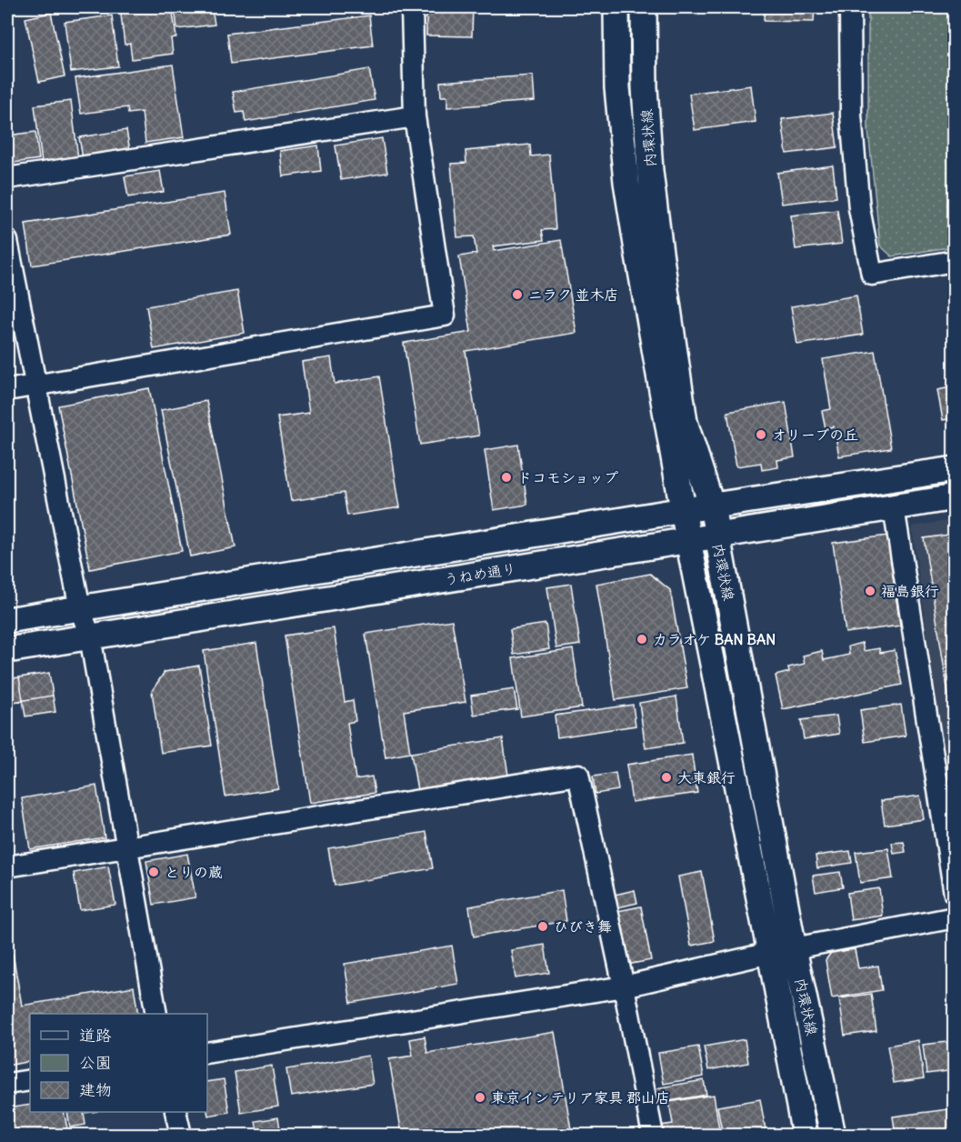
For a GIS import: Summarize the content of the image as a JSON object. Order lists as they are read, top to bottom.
{
  "streets": {
    "street": ["内環状線", "うねめ通り"]
  },
  "crossings": [
    ["内環状線", "うねめ通り"]
  ],
  "places": [
    "ニラク 並木店",
    "オリーブの丘",
    "ドコモショップ",
    "福島銀行",
    "カラオケ BAN BAN",
    "大東銀行",
    "とりの蔵",
    "ひびき舞",
    "東京インテリア家具 郡山店"
  ],
  "legend": ["道路", "公園", "建物"]
}
